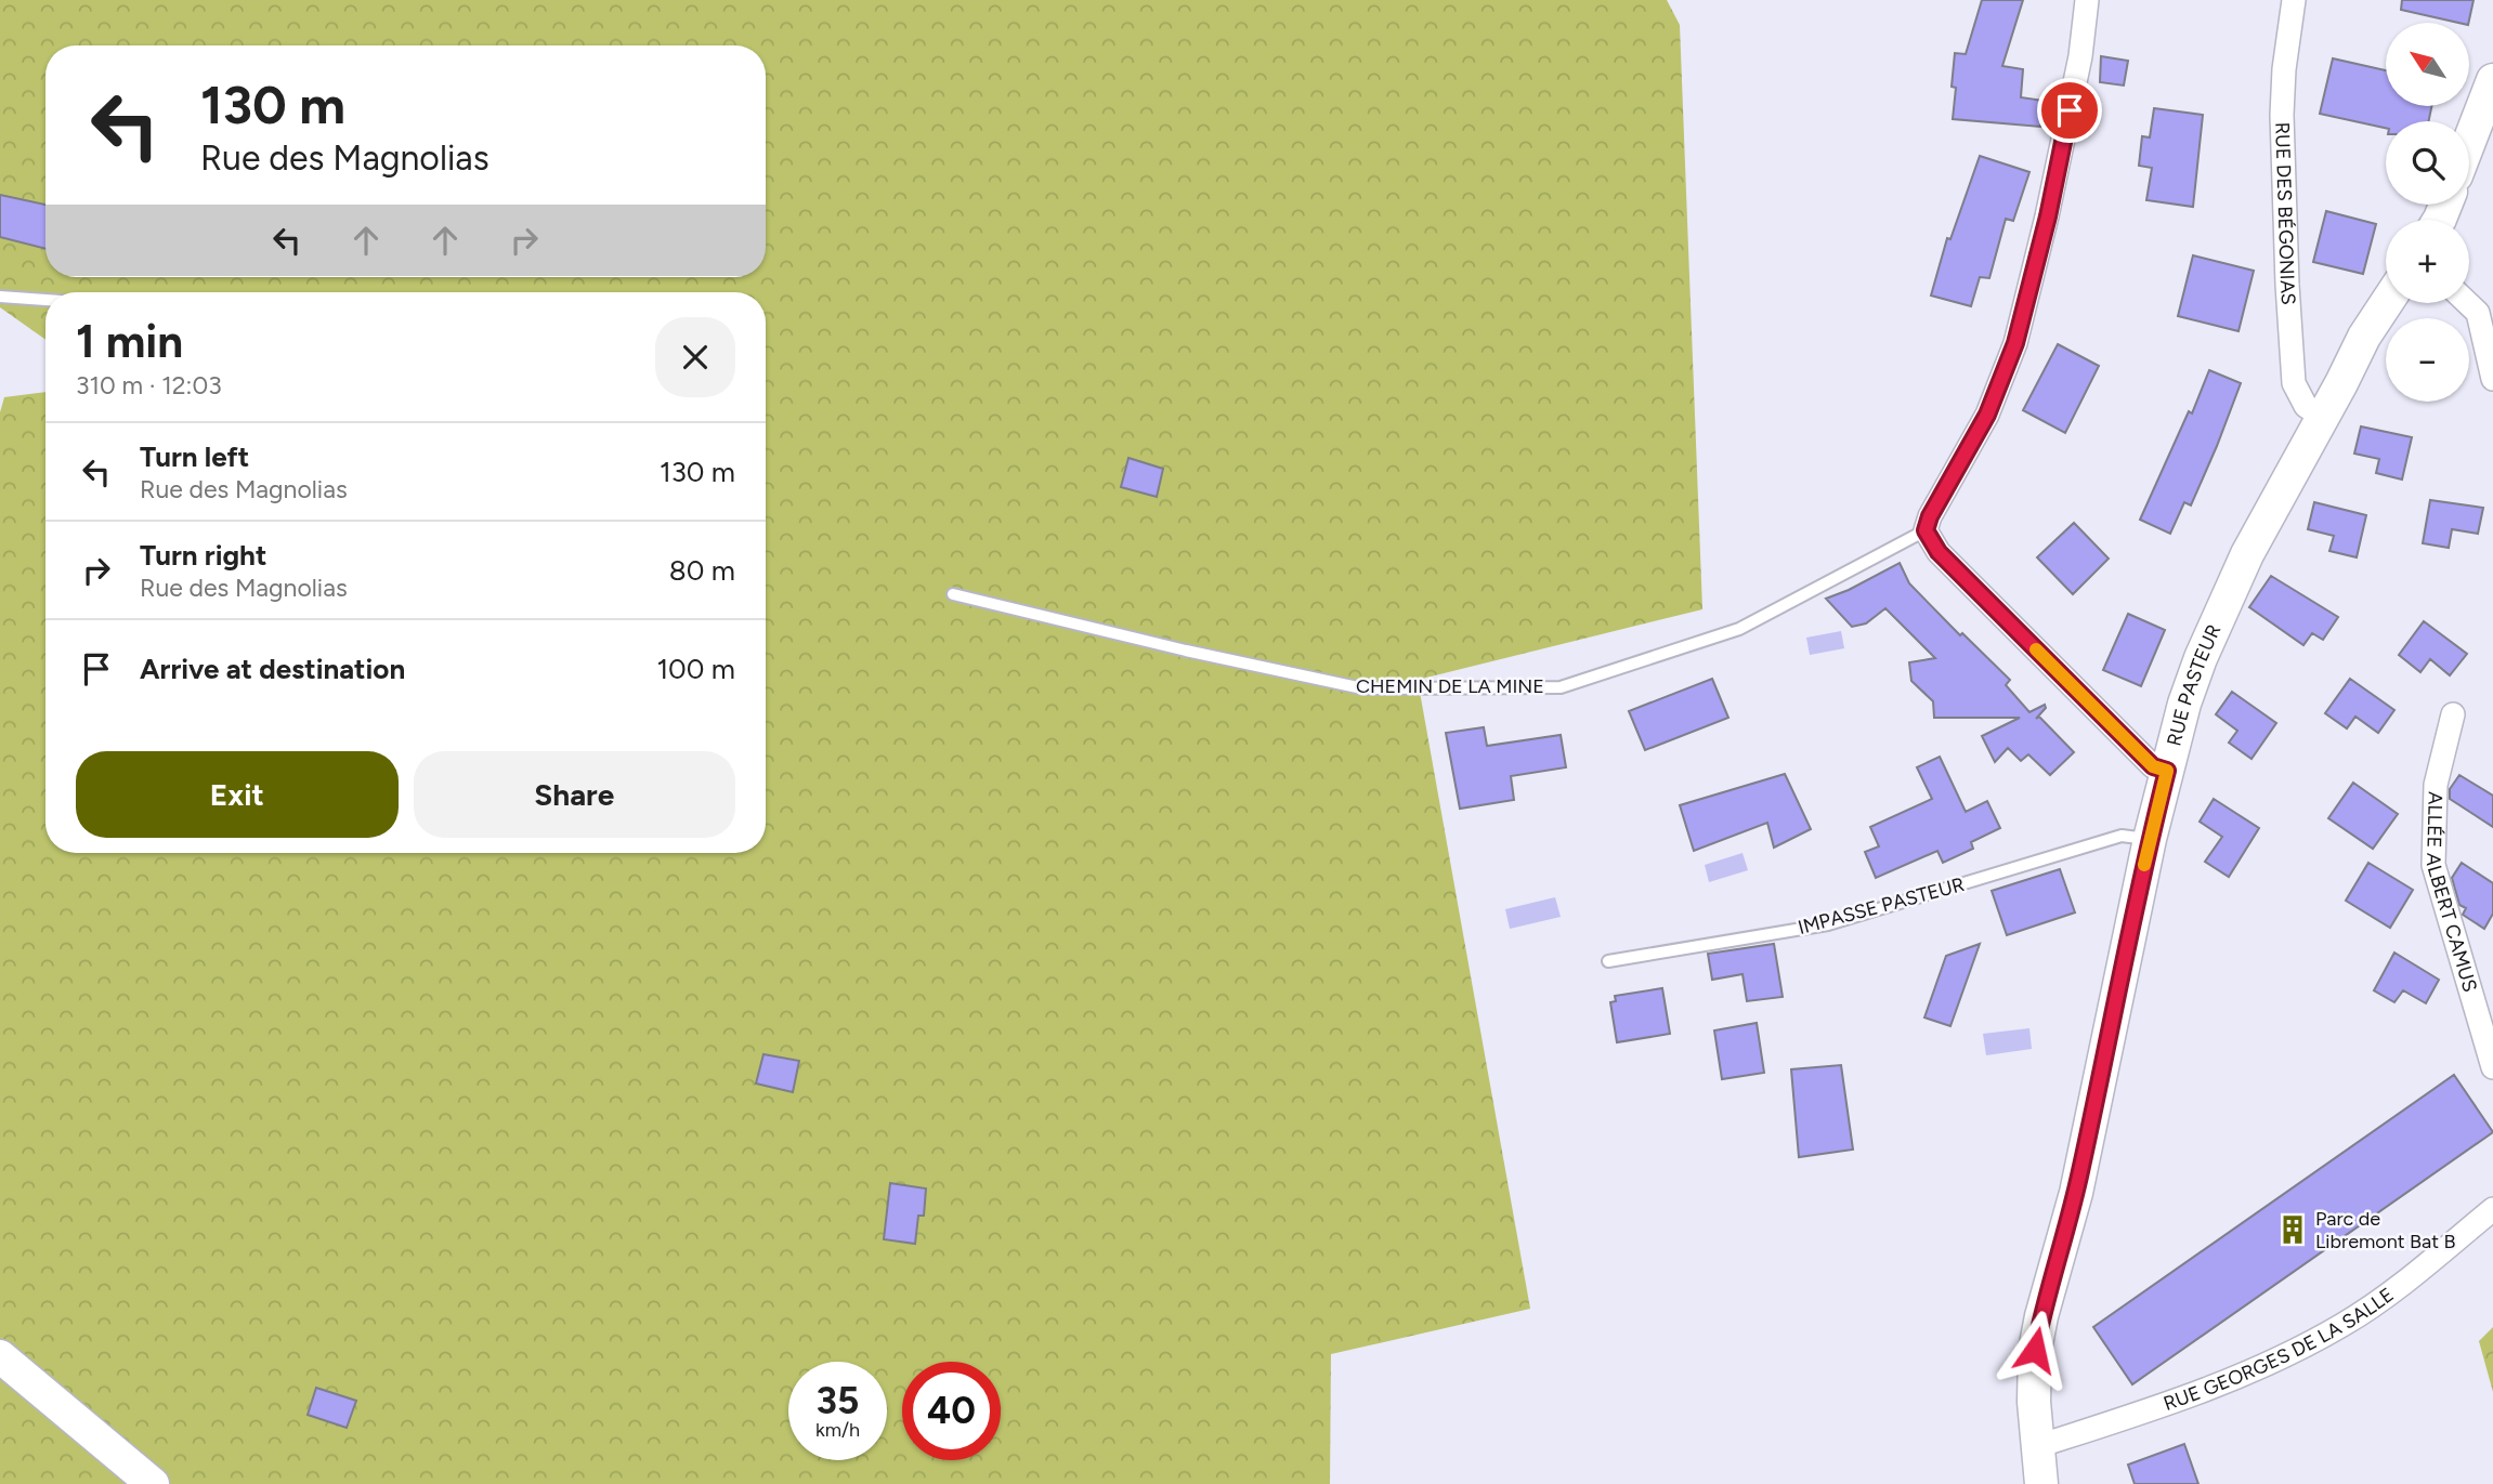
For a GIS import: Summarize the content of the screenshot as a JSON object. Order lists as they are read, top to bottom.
{
  "streets": {
    "street": [
      "RUE DES BÉGONIAS",
      "RUE PASTEUR",
      "ALLÉE ALBERT CAMUS",
      "RUE GEORGES DE LA SALLE"
    ],
    "lane": ["CHEMIN DE LA MINE", "IMPASSE PASTEUR"]
  },
  "crossings": [
    ["RUE DES BÉGONIAS", "RUE PASTEUR"],
    ["RUE PASTEUR", "IMPASSE PASTEUR"],
    ["RUE PASTEUR", "RUE GEORGES DE LA SALLE"]
  ],
  "places": {
    "building": ["Parc de Libremont Bat B"]
  },
  "north": "top left",
  "page": {
    "map_buttons": ["+", "−"],
    "turn": ["130 m", "Rue des Magnolias"],
    "heading": ["1 min", "310 m · 12:03"],
    "list": [
      {
        "name": "Turn left",
        "note": "Rue des Magnolias",
        "value": "130 m"
      },
      {
        "name": "Turn right",
        "note": "Rue des Magnolias",
        "value": "80 m"
      },
      {
        "name": "Arrive at destination",
        "value": "100 m"
      }
    ],
    "buttons": ["Exit", "Share"],
    "speed": "35 km/h",
    "limit": "40"
  }
}
